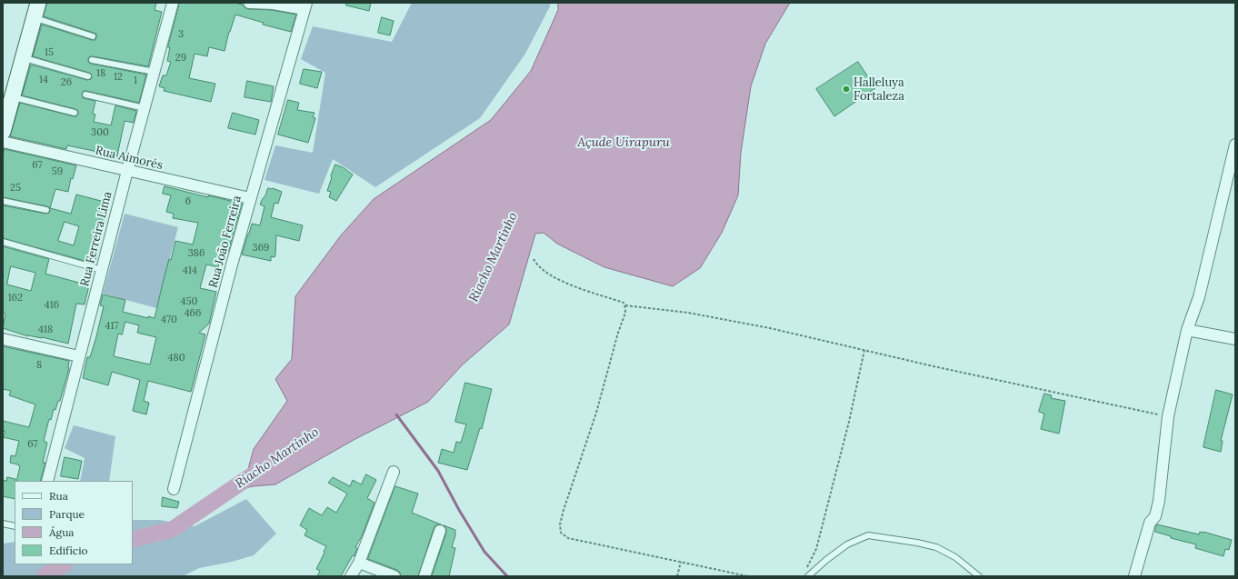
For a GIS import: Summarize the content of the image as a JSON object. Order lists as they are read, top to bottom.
{
  "streets": {
    "street": ["Rua Aimorés", "Rua Ferreira Lima", "Rua João Ferreira"]
  },
  "crossings": [
    ["Rua Aimorés", "Rua Ferreira Lima"],
    ["Rua Aimorés", "Rua João Ferreira"]
  ],
  "water": ["Açude Uirapuru", "Riacho Martinho"],
  "places": ["Halleluya Fortaleza"],
  "house_numbers": [
    "3",
    "15",
    "29",
    "18",
    "12",
    "14",
    "1",
    "26",
    "300",
    "67",
    "59",
    "25",
    "6",
    "369",
    "386",
    "414",
    "162",
    "450",
    "416",
    "466",
    "470",
    "417",
    "418",
    "480",
    "8",
    "67"
  ],
  "legend": [
    "Rua",
    "Parque",
    "Água",
    "Edifício"
  ]
}
